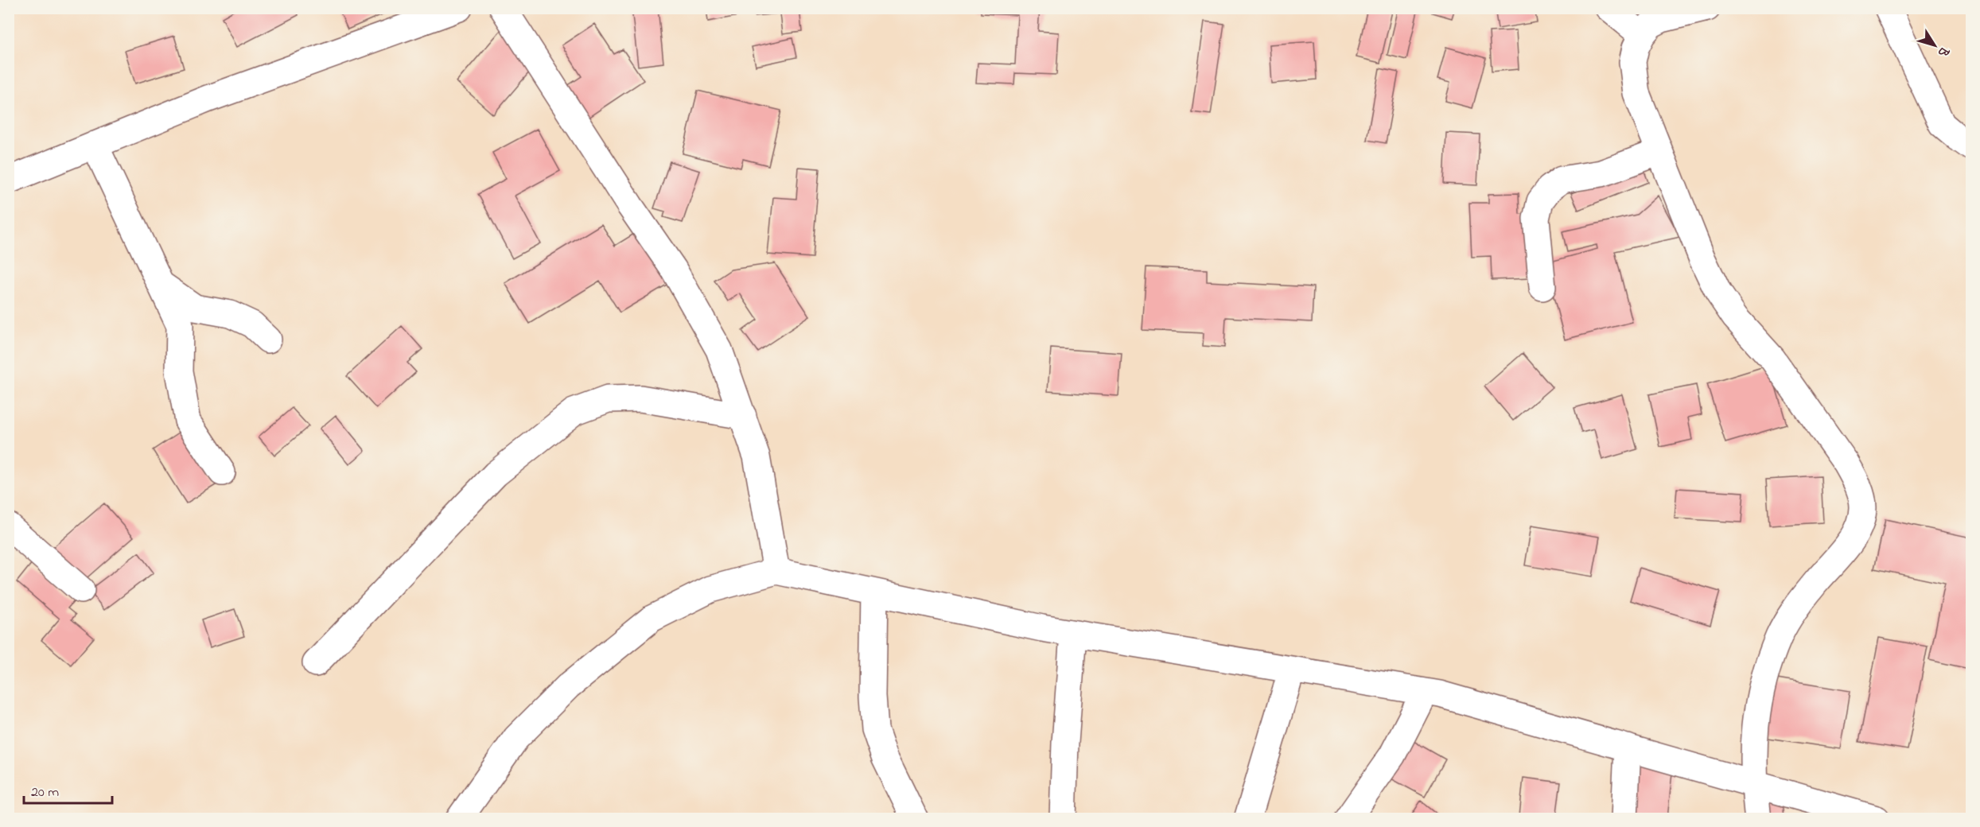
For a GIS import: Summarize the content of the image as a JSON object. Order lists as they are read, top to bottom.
{
  "scale_bar": "20 m",
  "north": "bottom right"
}
